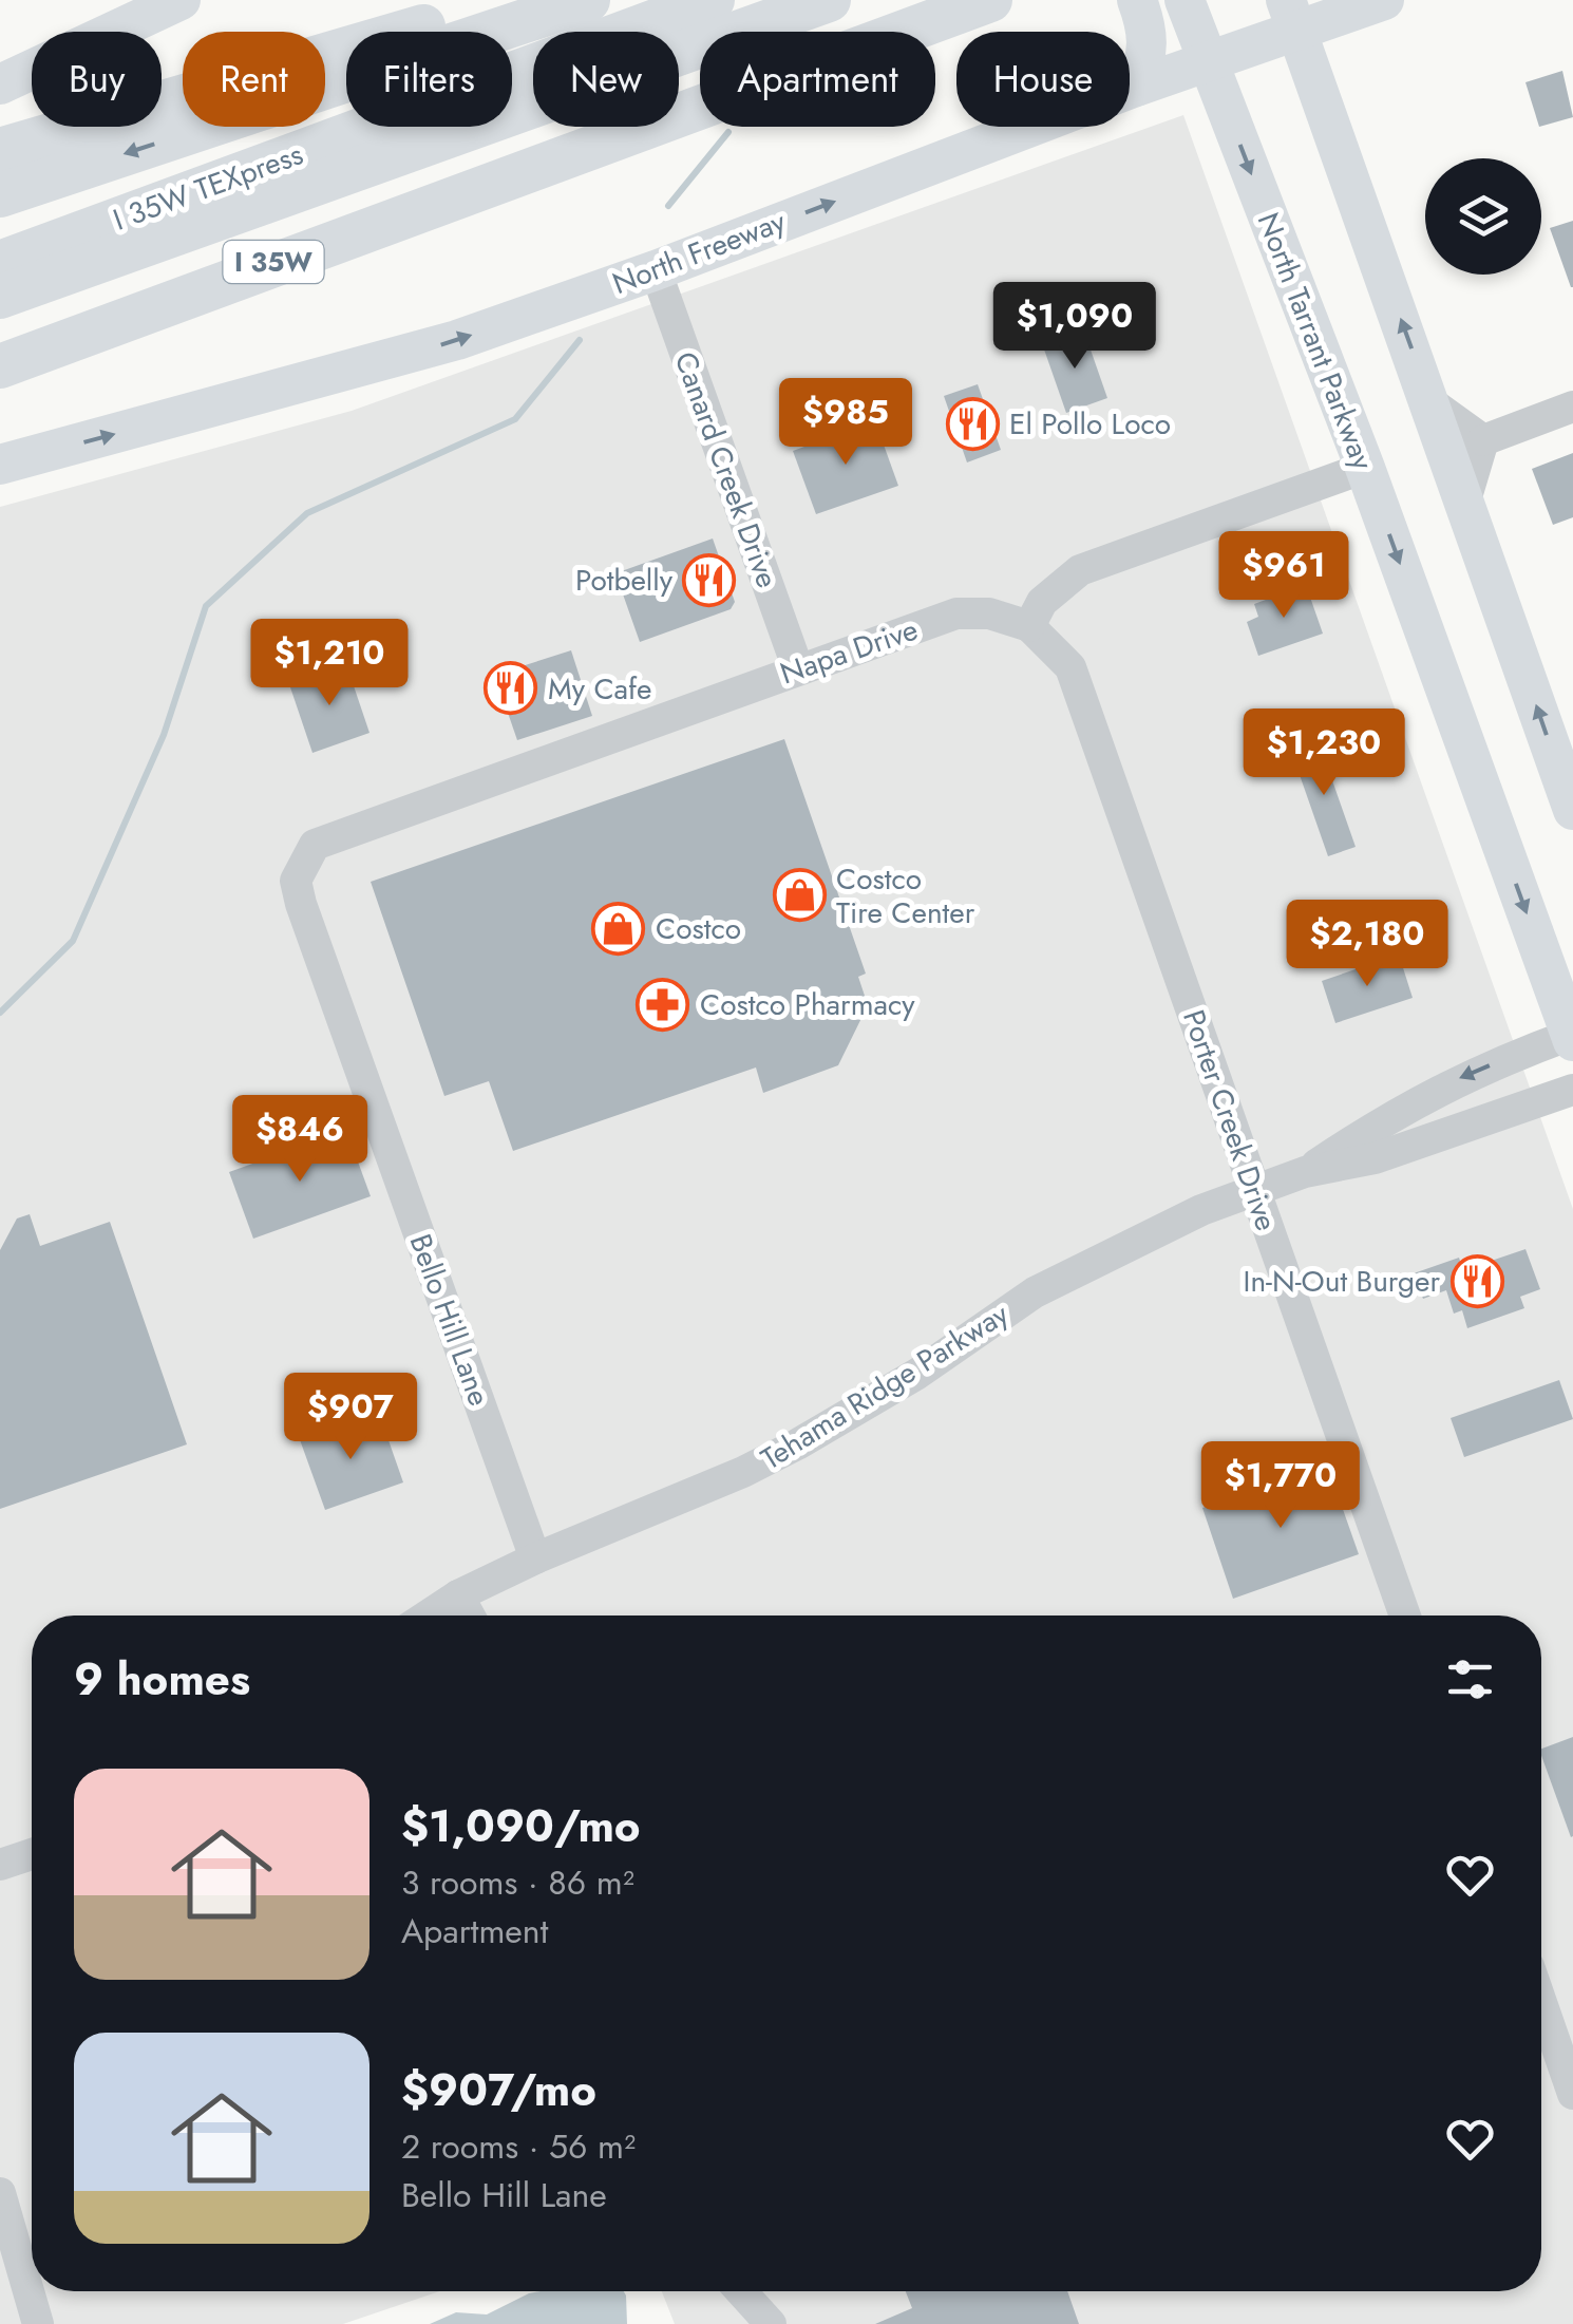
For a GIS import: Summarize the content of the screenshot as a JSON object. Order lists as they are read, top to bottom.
{
  "streets": {
    "highway": ["I 35W TEXpress", "I 35W"],
    "main road": ["North Freeway", "North Tarrant Parkway"],
    "street": [
      "Canard Creek Drive",
      "Napa Drive",
      "Porter Creek Drive",
      "Bello Hill Lane",
      "Tehama Ridge Parkway"
    ]
  },
  "crossings": [
    ["North Freeway", "North Tarrant Parkway"],
    ["North Freeway", "Canard Creek Drive"],
    ["North Tarrant Parkway", "Tehama Ridge Parkway"],
    ["Canard Creek Drive", "Napa Drive"],
    ["Napa Drive", "Porter Creek Drive"],
    ["Napa Drive", "Bello Hill Lane"],
    ["Porter Creek Drive", "Tehama Ridge Parkway"],
    ["Bello Hill Lane", "Tehama Ridge Parkway"]
  ],
  "one_way": ["North Freeway"],
  "places": {
    "restaurant": [
      "El Pollo Loco",
      "Potbelly",
      "My Cafe",
      "In-N-Out Burger"
    ],
    "shop": ["Costco Tire Center", "Costco"],
    "pharmacy": ["Costco Pharmacy"]
  },
  "page": {
    "chip": [
      "Buy",
      "Rent",
      "Filters",
      "New",
      "Apartment",
      "House"
    ],
    "price": [
      "$1,090",
      "$985",
      "$961",
      "$1,210",
      "$1,230",
      "$2,180",
      "$846",
      "$907",
      "$1,770"
    ],
    "heading": "9 homes",
    "list": [
      {
        "name": "$1,090/mo",
        "note": "3 rooms · 86 m² · Apartment"
      },
      {
        "name": "$907/mo",
        "note": "2 rooms · 56 m² · Bello Hill Lane"
      }
    ]
  }
}
